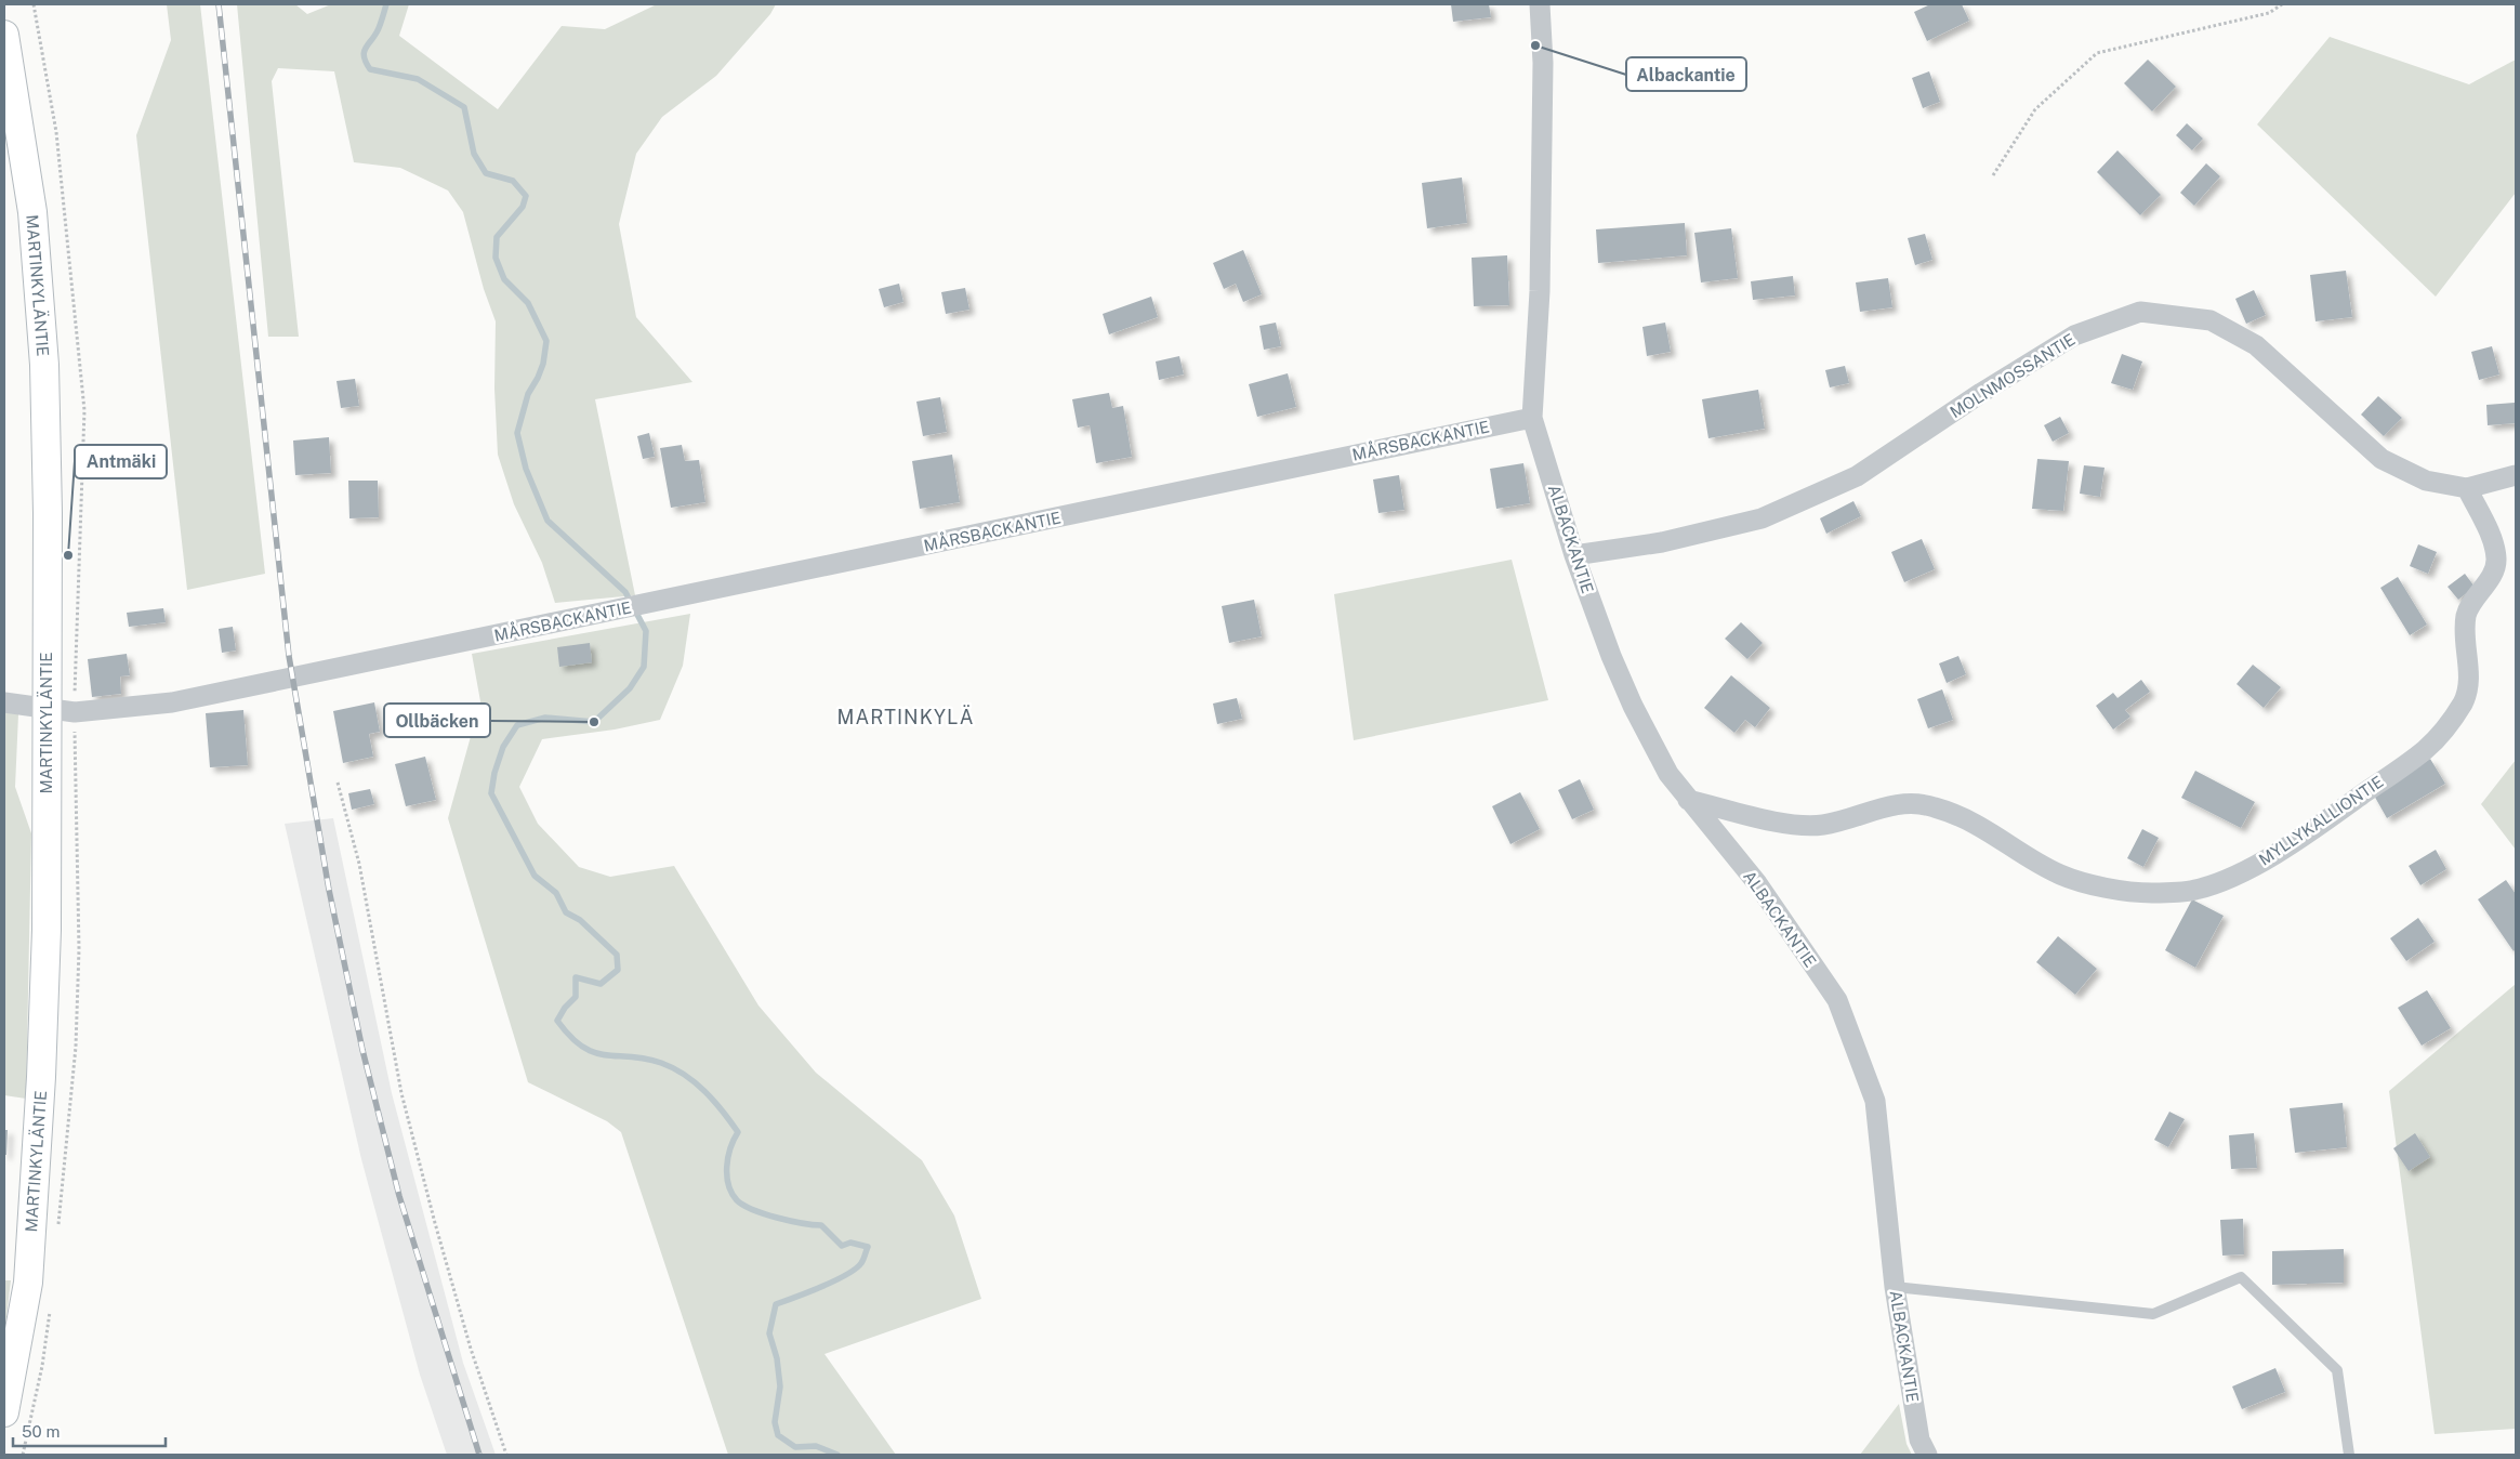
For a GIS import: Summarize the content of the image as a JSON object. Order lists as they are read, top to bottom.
{
  "streets": {
    "street": [
      "MARTINKYLÄNTIE",
      "MOLNMOSSANTIE",
      "MÅRSBACKANTIE",
      "ALBACKANTIE",
      "MYLLYKALLIONTIE"
    ]
  },
  "crossings": [
    ["MARTINKYLÄNTIE", "MÅRSBACKANTIE"],
    ["MOLNMOSSANTIE", "ALBACKANTIE"],
    ["MOLNMOSSANTIE", "MYLLYKALLIONTIE"],
    ["MÅRSBACKANTIE", "ALBACKANTIE"],
    ["ALBACKANTIE", "MYLLYKALLIONTIE"]
  ],
  "districts": ["MARTINKYLÄ"],
  "places": ["Albackantie", "Antmäki", "Ollbäcken"],
  "scale_bar": "50 m"
}
